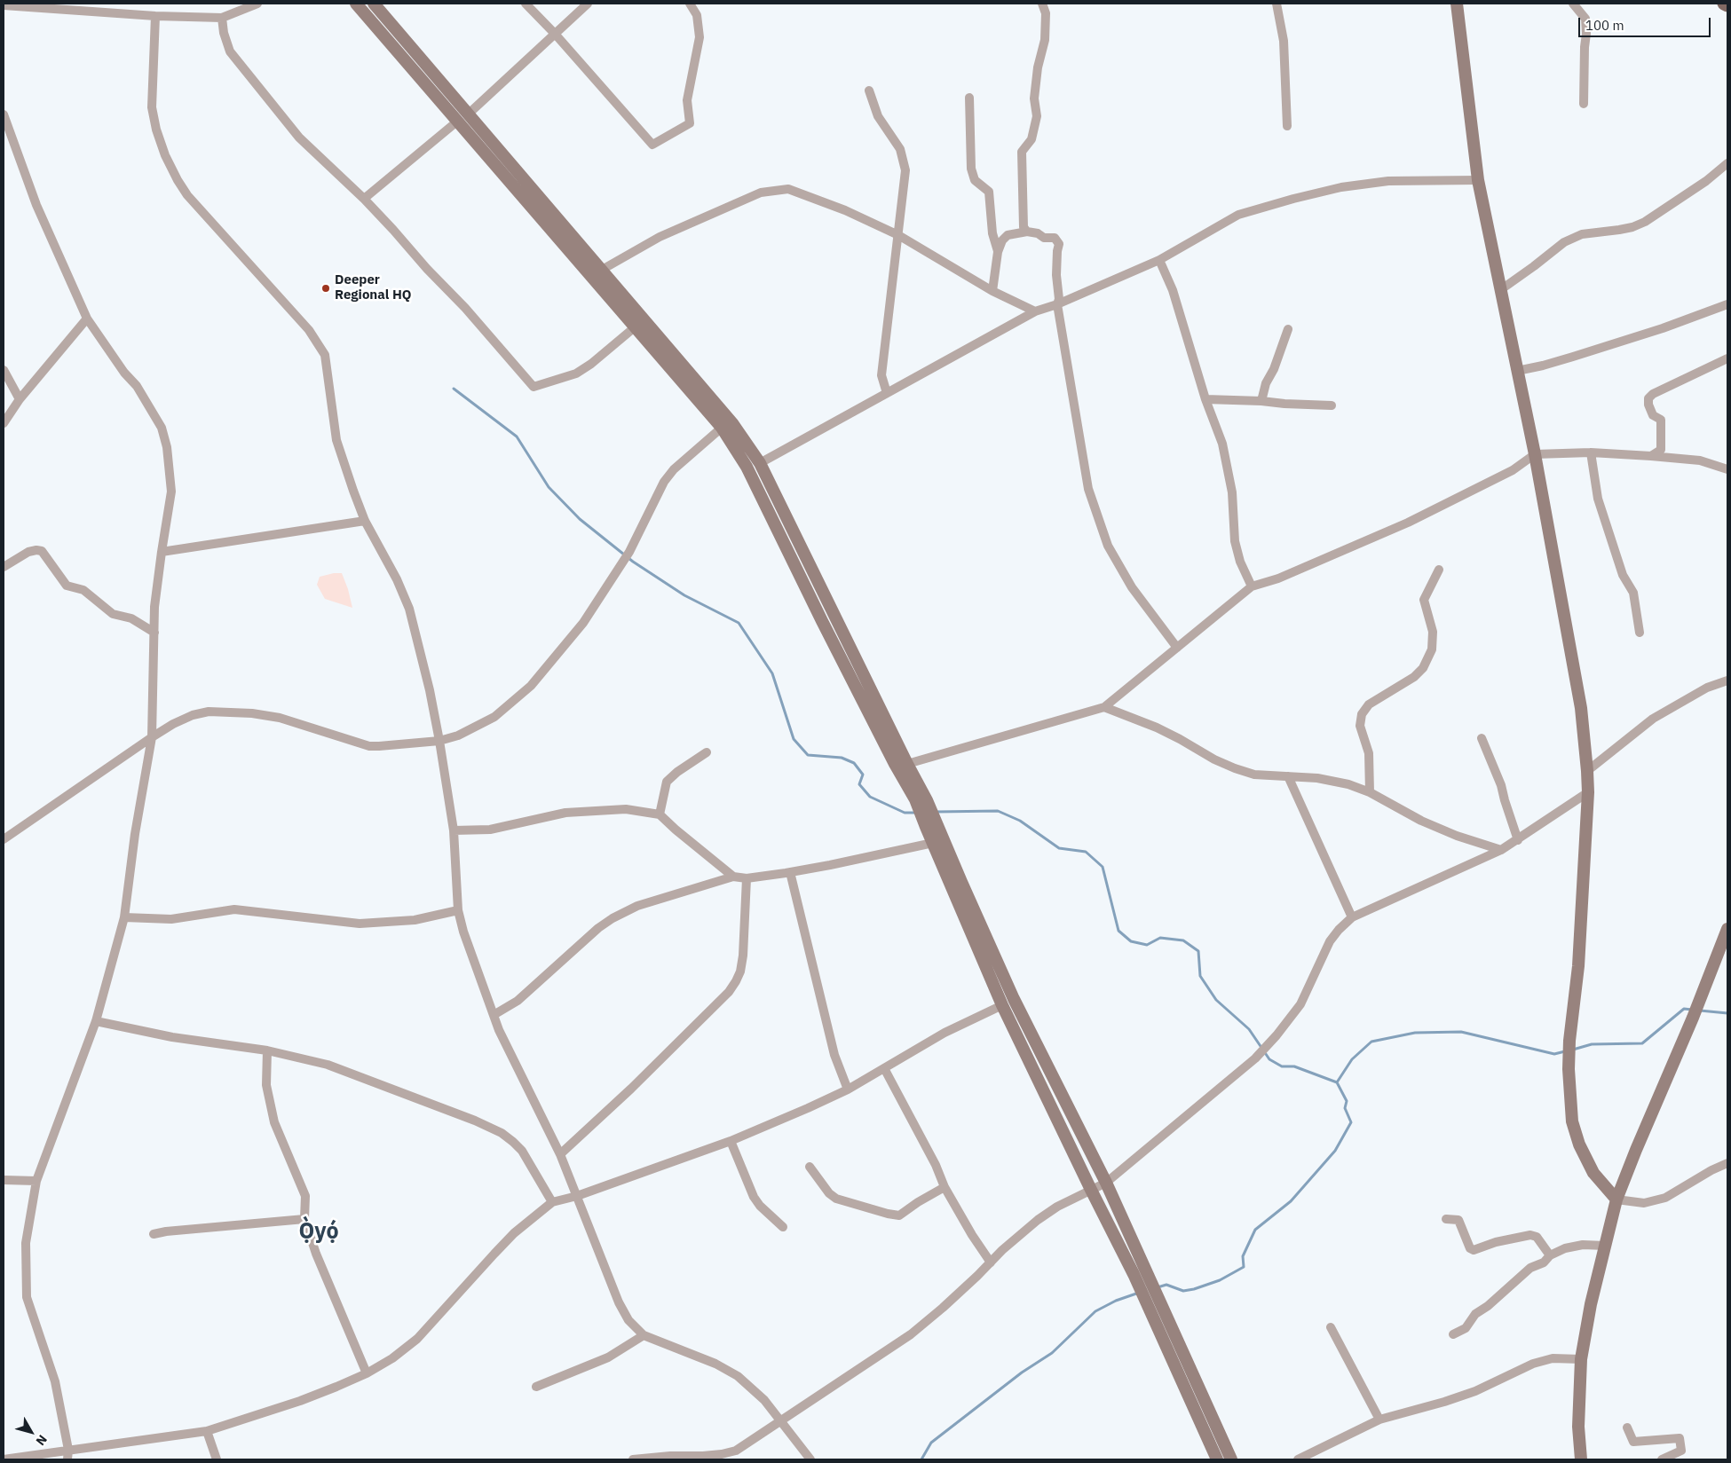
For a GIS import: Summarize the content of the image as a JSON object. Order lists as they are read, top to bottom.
{
  "districts": ["Ọ̀yọ́"],
  "places": ["Deeper Regional HQ"],
  "scale_bar": "100 m",
  "north": "bottom right"
}
